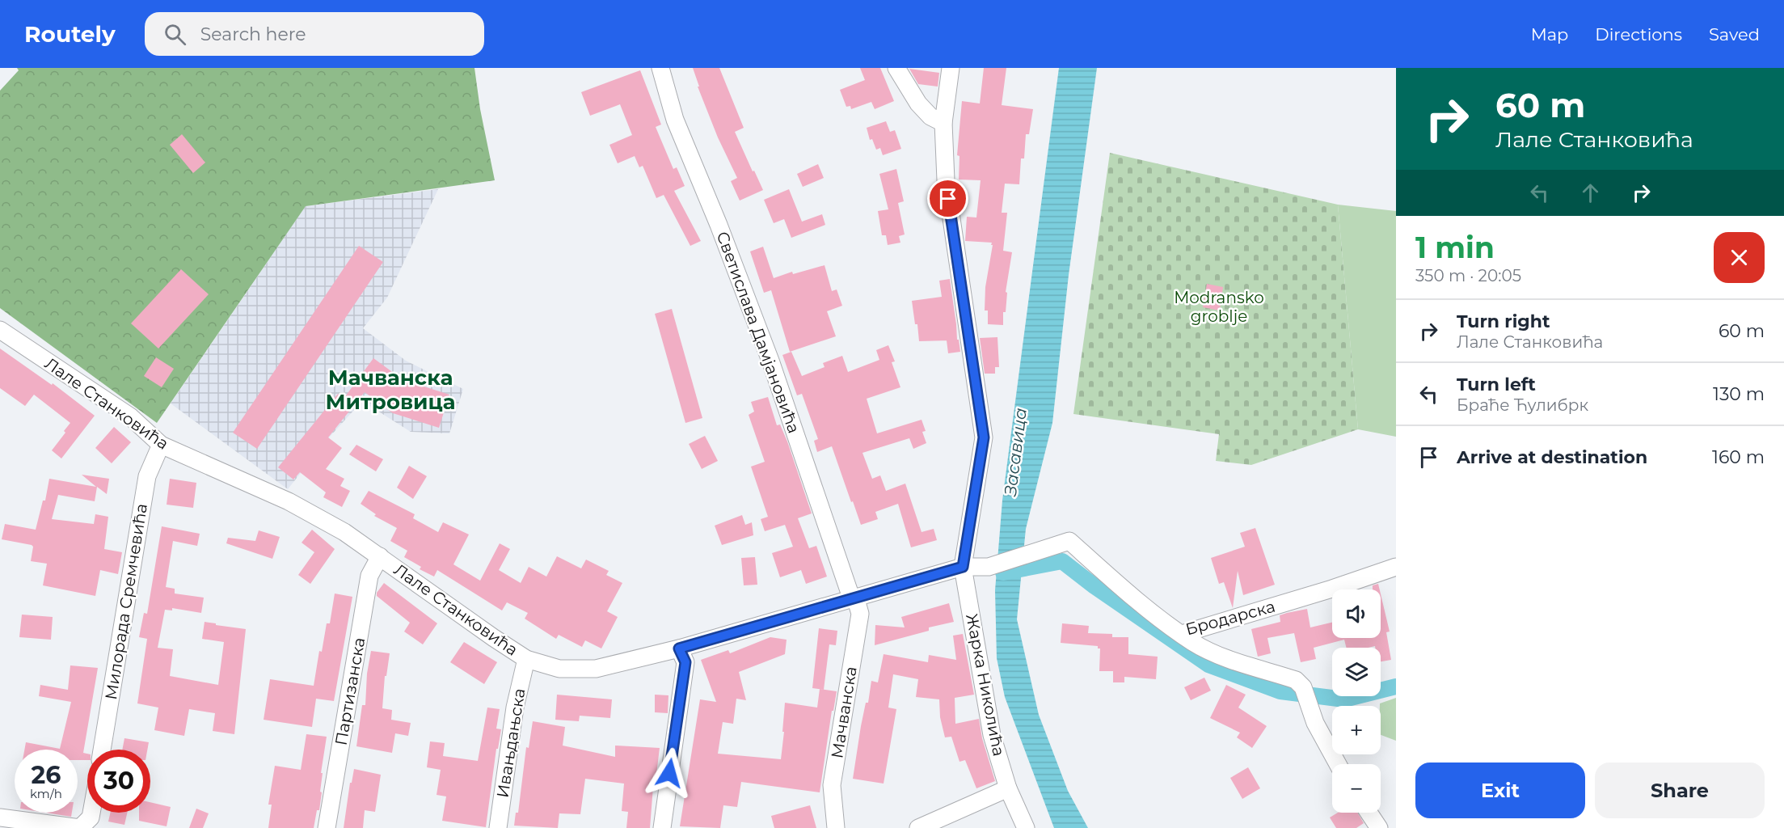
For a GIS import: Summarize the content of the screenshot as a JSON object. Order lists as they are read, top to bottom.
{
  "streets": {
    "street": [
      "Светислава Дамјановића",
      "Лале Станковића",
      "Милорада Сремчевића",
      "Бродарска",
      "Жарка Николића",
      "Партизанска",
      "Мачванска",
      "Ивањдањска"
    ]
  },
  "crossings": [
    ["Светислава Дамјановића", "Лале Станковића"],
    ["Светислава Дамјановића", "Мачванска"],
    ["Лале Станковића", "Милорада Сремчевића"],
    ["Лале Станковића", "Бродарска"],
    ["Лале Станковића", "Жарка Николића"],
    ["Лале Станковића", "Партизанска"],
    ["Лале Станковића", "Мачванска"],
    ["Лале Станковића", "Ивањдањска"]
  ],
  "districts": ["Мачванска Митровица"],
  "water": ["Засавица"],
  "parks": ["Modransko groblje"],
  "page": {
    "header": "Routely",
    "search": "Search here",
    "nav": ["Map", "Directions", "Saved"],
    "turn": ["60 m", "Лале Станковића"],
    "heading": ["1 min", "350 m · 20:05"],
    "list": [
      {
        "name": "Turn right",
        "note": "Лале Станковића",
        "value": "60 m"
      },
      {
        "name": "Turn left",
        "note": "Браће Ћулибрк",
        "value": "130 m"
      },
      {
        "name": "Arrive at destination",
        "value": "160 m"
      }
    ],
    "map_buttons": ["+", "−"],
    "speed": "26 km/h",
    "limit": "30",
    "buttons": ["Exit", "Share"]
  }
}
